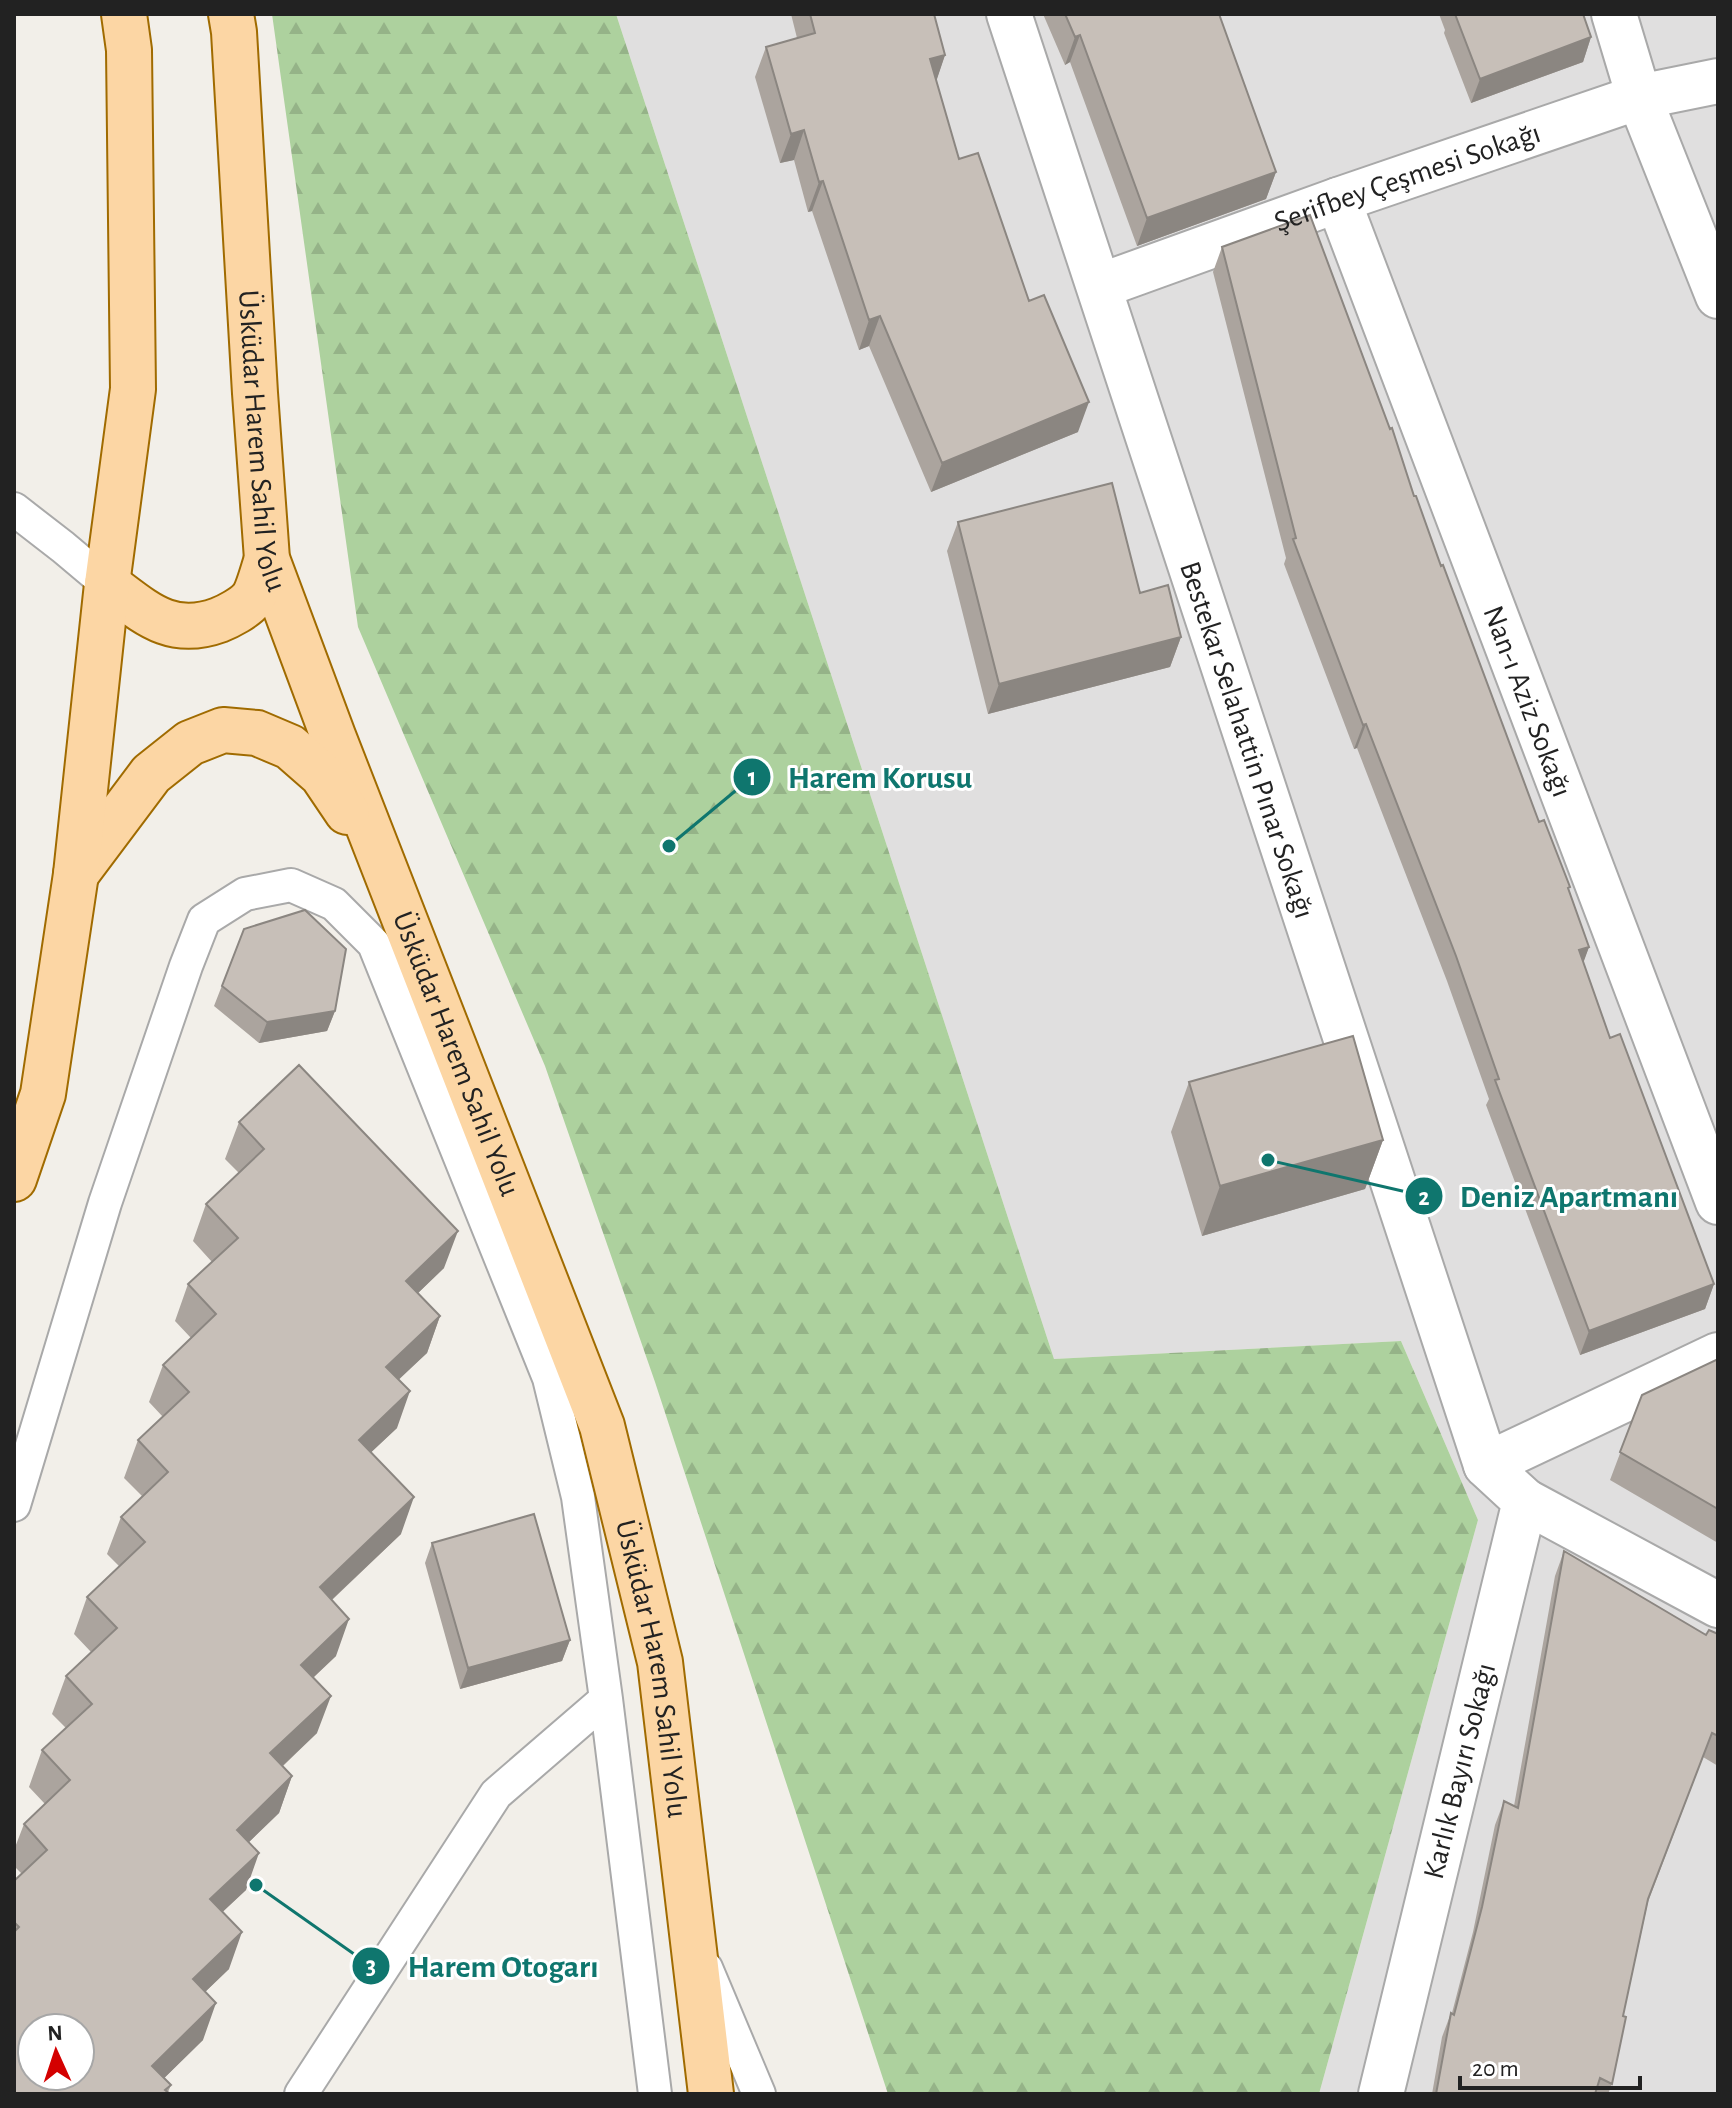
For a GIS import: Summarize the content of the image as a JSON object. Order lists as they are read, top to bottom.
{
  "streets": {
    "main road": ["Üsküdar Harem Sahil Yolu"],
    "street": [
      "Şerifbey Çeşmesi Sokağı",
      "Nan-ı Aziz Sokağı",
      "Bestekar Selahattin Pınar Sokağı",
      "Karlık Bayırı Sokağı"
    ]
  },
  "crossings": [
    ["Şerifbey Çeşmesi Sokağı", "Nan-ı Aziz Sokağı"],
    ["Şerifbey Çeşmesi Sokağı", "Bestekar Selahattin Pınar Sokağı"]
  ],
  "places": ["Harem Korusu", "Deniz Apartmanı", "Harem Otogarı"],
  "scale_bar": "20 m",
  "north": "top"
}
